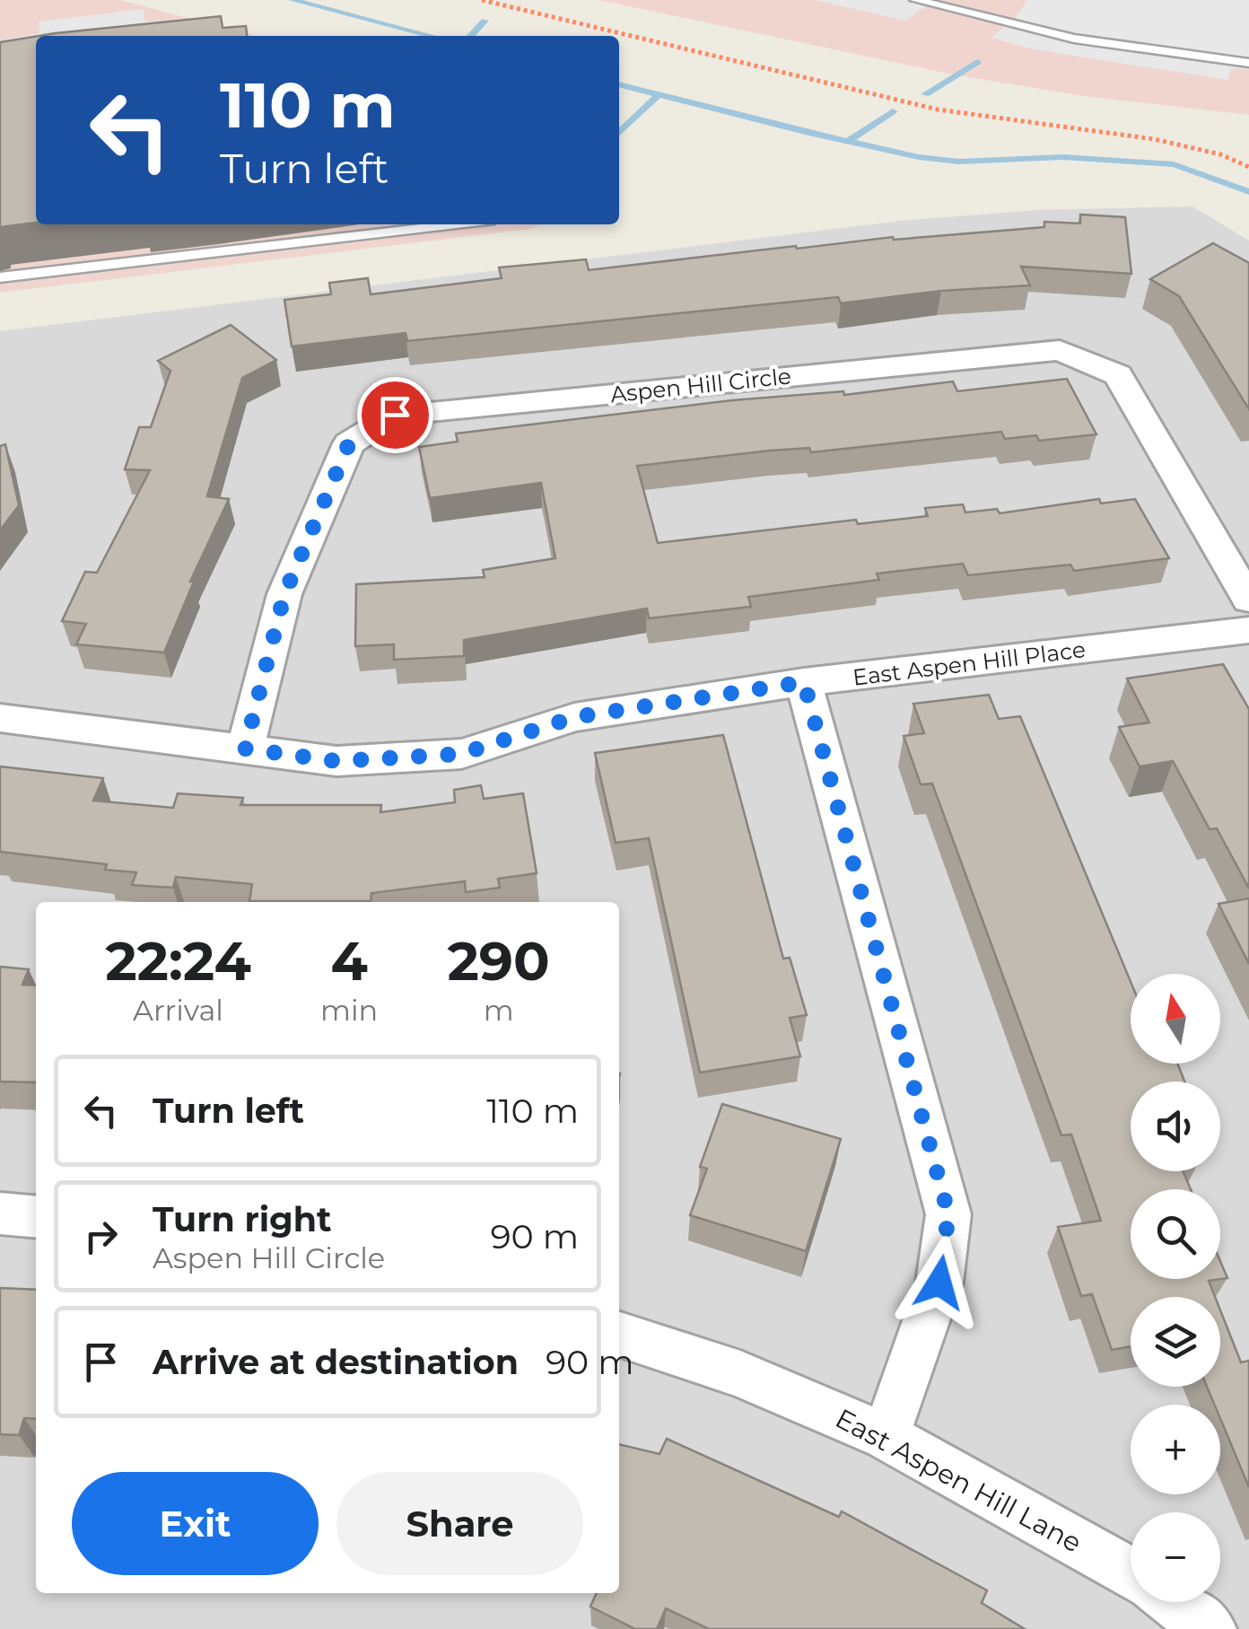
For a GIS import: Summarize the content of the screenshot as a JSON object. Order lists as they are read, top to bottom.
{
  "streets": {
    "street": ["Aspen Hill Circle", "East Aspen Hill Place", "East Aspen Hill Lane"]
  },
  "crossings": [
    ["Aspen Hill Circle", "East Aspen Hill Place"]
  ],
  "north": "top",
  "page": {
    "turn": ["110 m", "Turn left"],
    "eta": [
      "22:24",
      "Arrival",
      "4",
      "min",
      "290",
      "m"
    ],
    "map_buttons": ["+", "−"],
    "list": [
      {
        "name": "Turn left",
        "value": "110 m"
      },
      {
        "name": "Turn right",
        "note": "Aspen Hill Circle",
        "value": "90 m"
      },
      {
        "name": "Arrive at destination",
        "value": "90 m"
      }
    ],
    "buttons": ["Exit", "Share"]
  }
}
